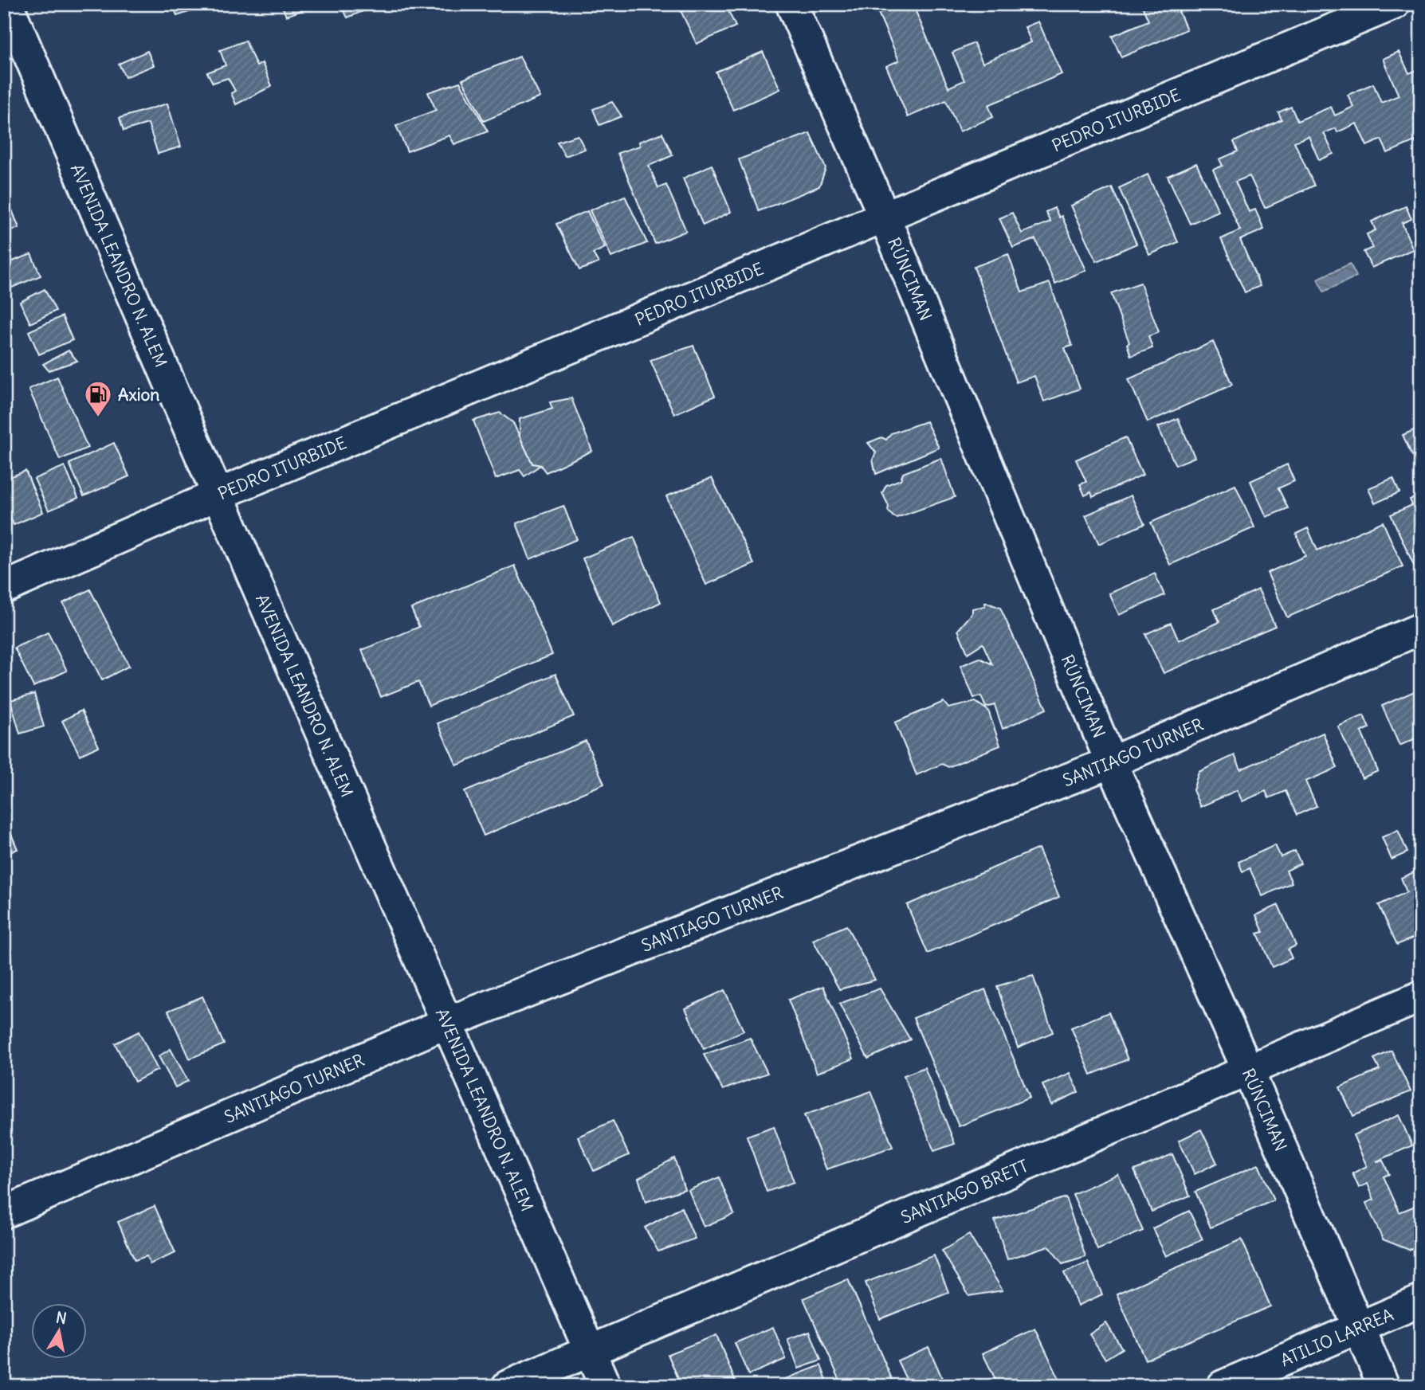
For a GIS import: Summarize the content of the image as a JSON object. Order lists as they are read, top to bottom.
{
  "streets": {
    "street": [
      "PEDRO ITURBIDE",
      "AVENIDA LEANDRO N. ALEM",
      "RÚNCIMAN",
      "SANTIAGO TURNER",
      "SANTIAGO BRETT",
      "ATILIO LARREA"
    ]
  },
  "crossings": [
    ["PEDRO ITURBIDE", "AVENIDA LEANDRO N. ALEM"],
    ["PEDRO ITURBIDE", "RÚNCIMAN"],
    ["AVENIDA LEANDRO N. ALEM", "SANTIAGO TURNER"],
    ["AVENIDA LEANDRO N. ALEM", "SANTIAGO BRETT"],
    ["RÚNCIMAN", "SANTIAGO TURNER"],
    ["RÚNCIMAN", "SANTIAGO BRETT"],
    ["RÚNCIMAN", "ATILIO LARREA"]
  ],
  "places": {
    "fuel station": ["Axion"]
  },
  "north": "top"
}
